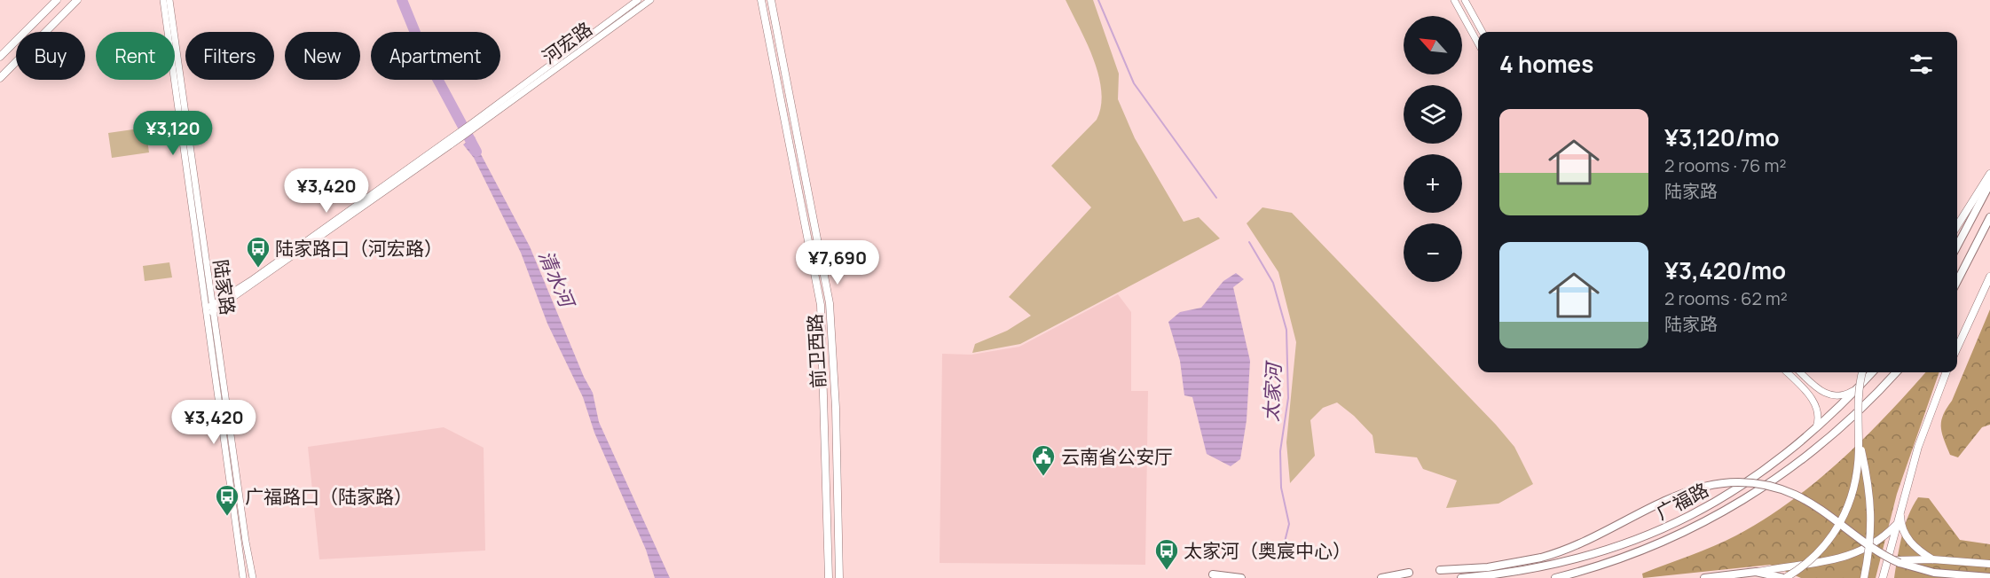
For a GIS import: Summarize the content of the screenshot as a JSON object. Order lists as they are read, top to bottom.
{
  "streets": {
    "main road": ["前卫西路", "广福路"],
    "street": ["河宏路", "陆家路"]
  },
  "water": ["清水河", "太家河"],
  "places": {
    "bus stop": ["陆家路口（河宏路）", "广福路口（陆家路）", "太家河（奥宸中心）"],
    "public building": ["云南省公安厅"]
  },
  "north": "top left",
  "page": {
    "map_buttons": ["+", "−"],
    "chip": [
      "Buy",
      "Rent",
      "Filters",
      "New",
      "Apartment"
    ],
    "heading": "4 homes",
    "list": [
      {
        "name": "¥3,120/mo",
        "note": "2 rooms · 76 m² · 陆家路"
      },
      {
        "name": "¥3,420/mo",
        "note": "2 rooms · 62 m² · 陆家路"
      }
    ],
    "price": [
      "¥3,120",
      "¥3,420",
      "¥7,690",
      "¥3,420"
    ]
  }
}
